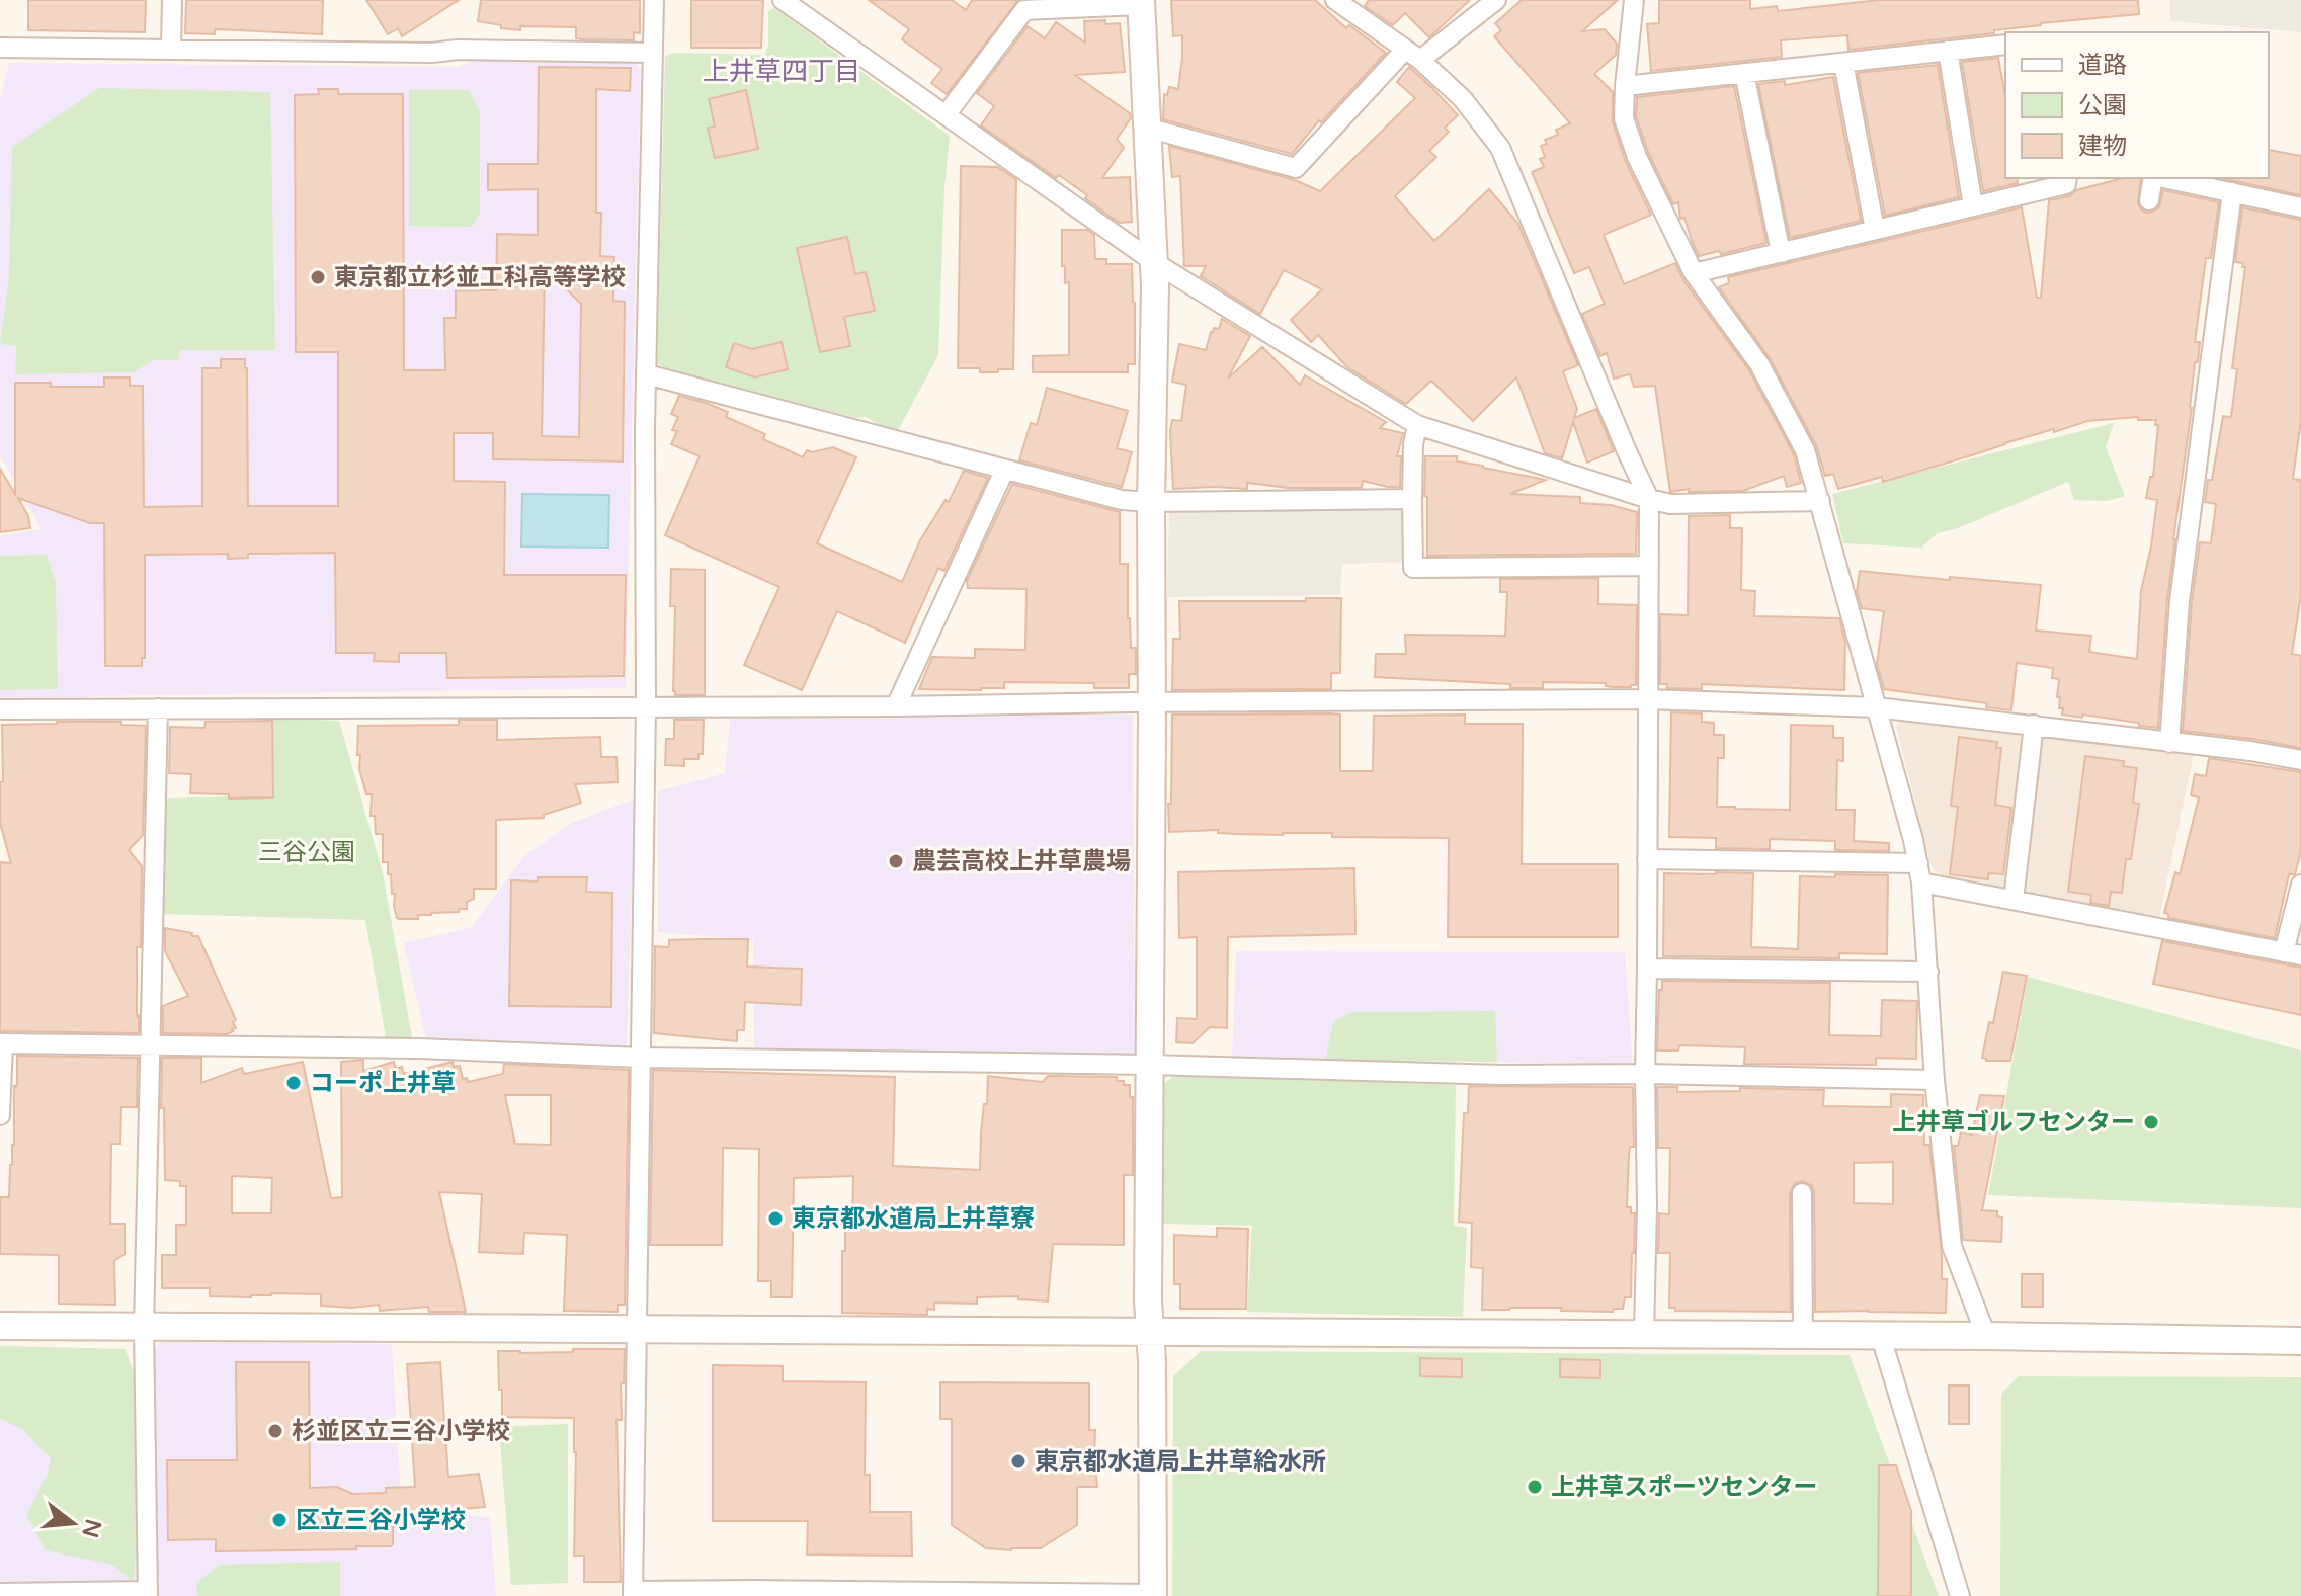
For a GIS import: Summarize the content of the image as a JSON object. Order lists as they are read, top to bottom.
{
  "districts": ["上井草四丁目"],
  "parks": ["三谷公園"],
  "places": [
    "東京都立杉並工科高等学校",
    "農芸高校上井草農場",
    "コーポ上井草",
    "上井草ゴルフセンター",
    "東京都水道局上井草寮",
    "杉並区立三谷小学校",
    "東京都水道局上井草給水所",
    "上井草スポーツセンター",
    "区立三谷小学校"
  ],
  "legend": ["道路", "公園", "建物"],
  "north": "right"
}
